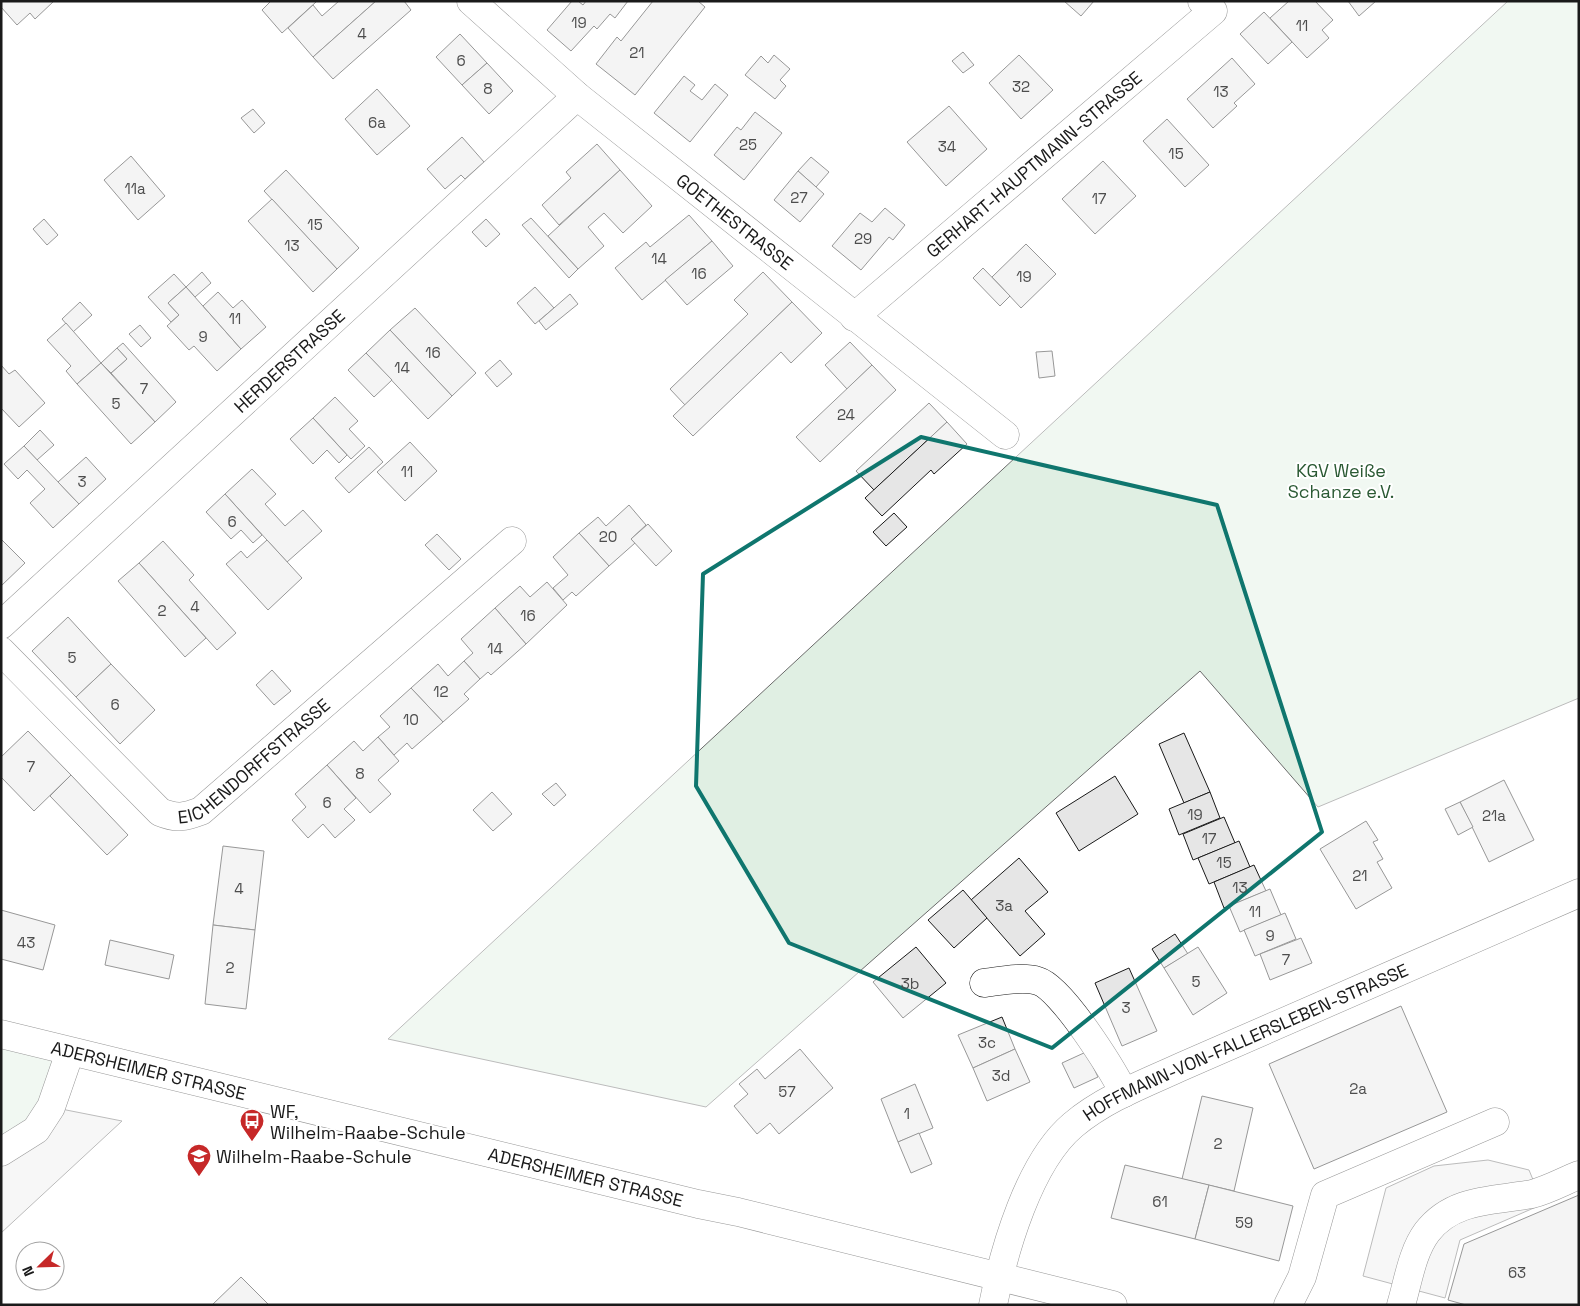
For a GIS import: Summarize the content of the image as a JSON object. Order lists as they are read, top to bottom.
{
  "streets": {
    "street": [
      "GERHART-HAUPTMANN-STRASSE",
      "GOETHESTRASSE",
      "HERDERSTRASSE",
      "EICHENDORFFSTRASSE",
      "HOFFMANN-VON-FALLERSLEBEN-STRASSE",
      "ADERSHEIMER STRASSE"
    ]
  },
  "crossings": [
    ["GERHART-HAUPTMANN-STRASSE", "GOETHESTRASSE"],
    ["GOETHESTRASSE", "HERDERSTRASSE"],
    ["HOFFMANN-VON-FALLERSLEBEN-STRASSE", "ADERSHEIMER STRASSE"]
  ],
  "parks": ["KGV Weiße Schanze e.V."],
  "places": {
    "bus stop": ["WF, Wilhelm-Raabe-Schule"],
    "school or university": ["Wilhelm-Raabe-Schule"]
  },
  "house_numbers": [
    "19",
    "11",
    "4",
    "21",
    "6",
    "32",
    "8",
    "13",
    "6a",
    "25",
    "34",
    "15",
    "11a",
    "27",
    "17",
    "15",
    "29",
    "13",
    "14",
    "16",
    "19",
    "11",
    "9",
    "16",
    "14",
    "7",
    "5",
    "24",
    "11",
    "3",
    "6",
    "20",
    "4",
    "2",
    "16",
    "14",
    "5",
    "12",
    "6",
    "10",
    "7",
    "8",
    "6",
    "19",
    "21a",
    "17",
    "15",
    "21",
    "13",
    "4",
    "3a",
    "11",
    "9",
    "43",
    "7",
    "2",
    "5",
    "3b",
    "3",
    "3c",
    "3d",
    "2a",
    "57",
    "1",
    "2",
    "61",
    "59",
    "63"
  ],
  "north": "bottom left"
}
